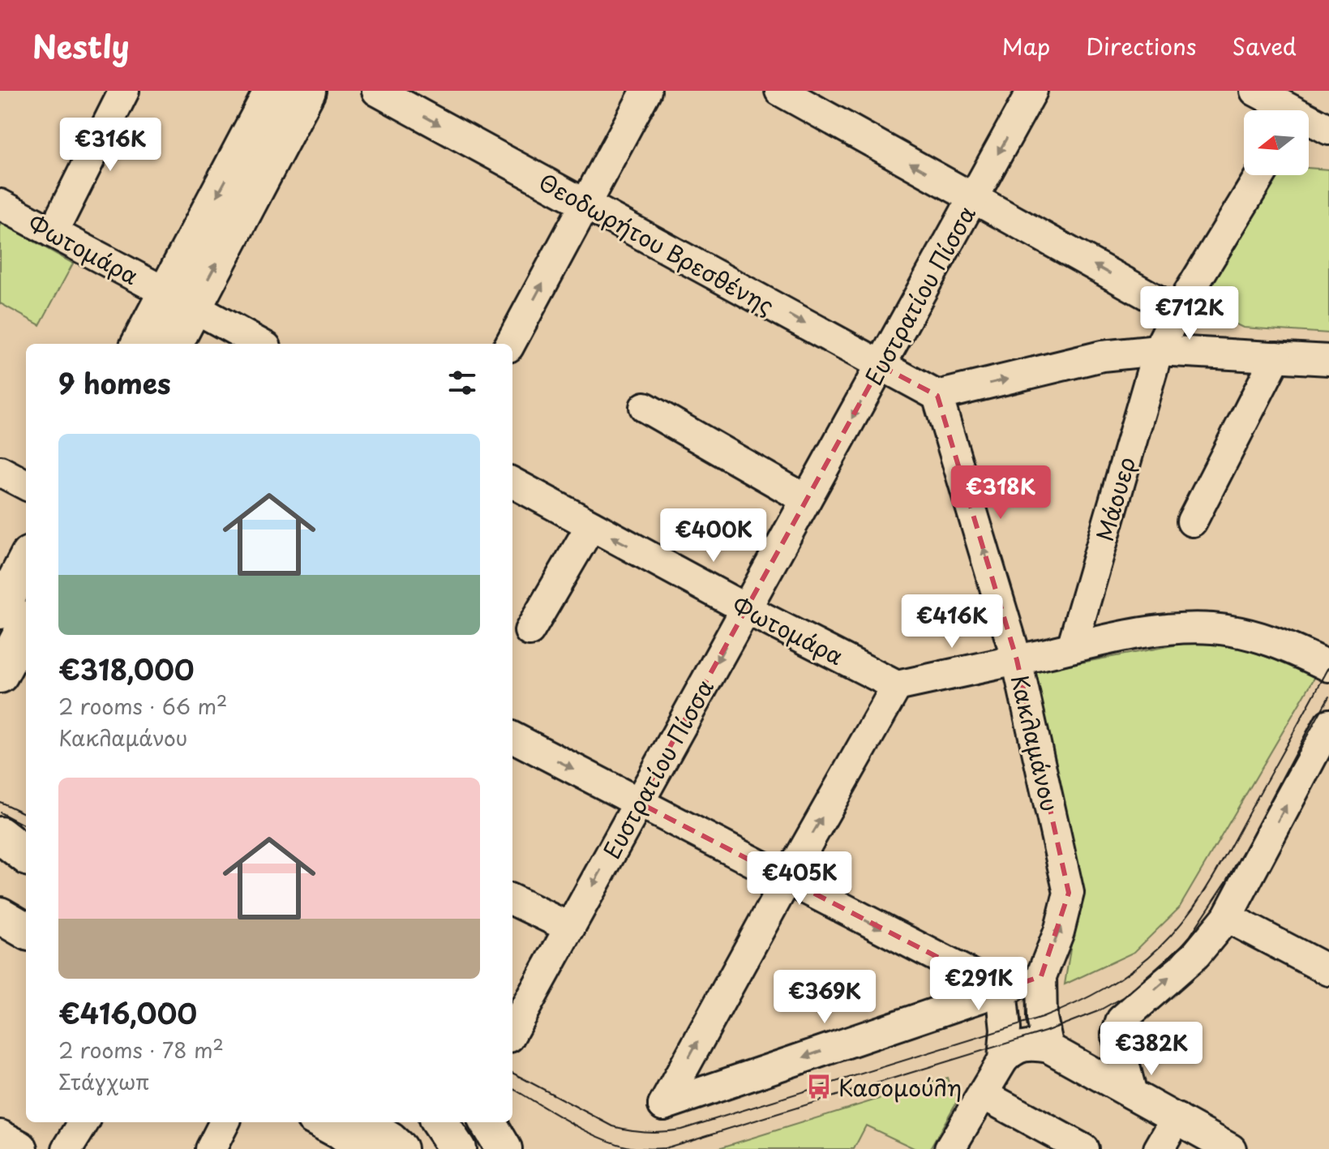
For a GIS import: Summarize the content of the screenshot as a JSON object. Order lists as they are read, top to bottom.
{
  "streets": {
    "street": [
      "Θεοδωρήτου Βρεσθένης",
      "Φωτομάρα",
      "Ευστρατίου Πίσσα",
      "Μάουερ",
      "Κακλαμάνου"
    ]
  },
  "crossings": [
    ["Θεοδωρήτου Βρεσθένης", "Ευστρατίου Πίσσα"],
    ["Θεοδωρήτου Βρεσθένης", "Κακλαμάνου"],
    ["Φωτομάρα", "Ευστρατίου Πίσσα"]
  ],
  "one_way": ["Κακλαμάνου"],
  "places": {
    "bus stop": ["Κασομούλη"]
  },
  "north": "left",
  "page": {
    "header": "Nestly",
    "nav": ["Map", "Directions", "Saved"],
    "price": [
      "€316K",
      "€712K",
      "€318K",
      "€400K",
      "€416K",
      "€405K",
      "€291K",
      "€369K",
      "€382K"
    ],
    "heading": "9 homes",
    "list": [
      {
        "name": "€318,000",
        "note": "2 rooms · 66 m² · Κακλαμάνου"
      },
      {
        "name": "€416,000",
        "note": "2 rooms · 78 m² · Στάγχωπ"
      }
    ]
  }
}
